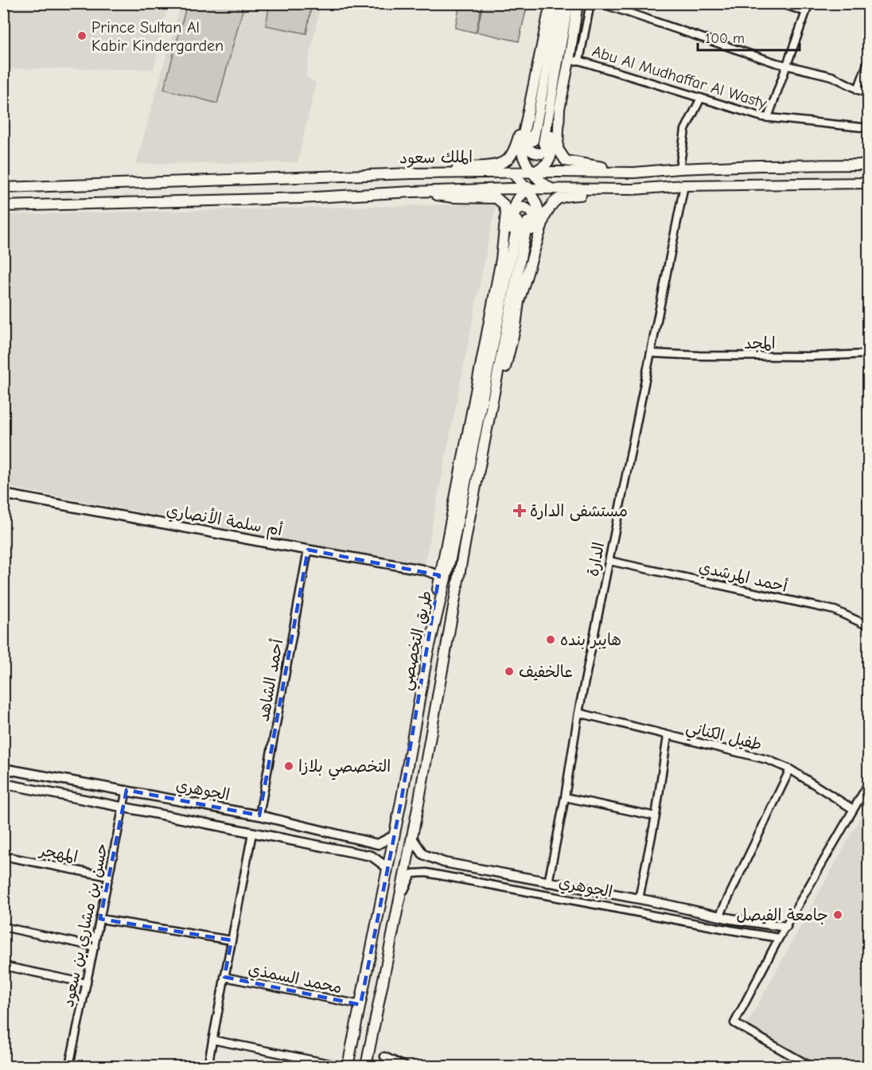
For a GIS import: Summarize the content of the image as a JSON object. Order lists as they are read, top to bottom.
{
  "streets": {
    "main road": ["الملك سعود", "طريق التخصصي"],
    "street": [
      "Abu Al Mudhaffar Al Wasty",
      "المجد",
      "أم سلمة الأنصاري",
      "الدارة",
      "أحمد المرشدي",
      "أحمد الشاهد",
      "طفيل الكناني",
      "الجوهري",
      "المهجر",
      "حسن بن مشاري بن سعود",
      "محمد السمذي"
    ]
  },
  "crossings": [
    ["الملك سعود", "الدارة"],
    ["المجد", "الدارة"],
    ["أم سلمة الأنصاري", "أحمد الشاهد"],
    ["الدارة", "أحمد المرشدي"],
    ["الدارة", "طفيل الكناني"],
    ["الدارة", "الجوهري"],
    ["طريق التخصصي", "الجوهري"],
    ["طريق التخصصي", "محمد السمذي"],
    ["أحمد الشاهد", "الجوهري"],
    ["الجوهري", "حسن بن مشاري بن سعود"],
    ["المهجر", "حسن بن مشاري بن سعود"]
  ],
  "places": {
    "other": [
      "Prince Sultan Al Kabir Kindergarden",
      "هايبر بنده",
      "عالخفيف",
      "التخصصي بلازا",
      "جامعة الفيصل"
    ],
    "health": ["مستشفى الدارة"]
  },
  "scale_bar": "100 m"
}
